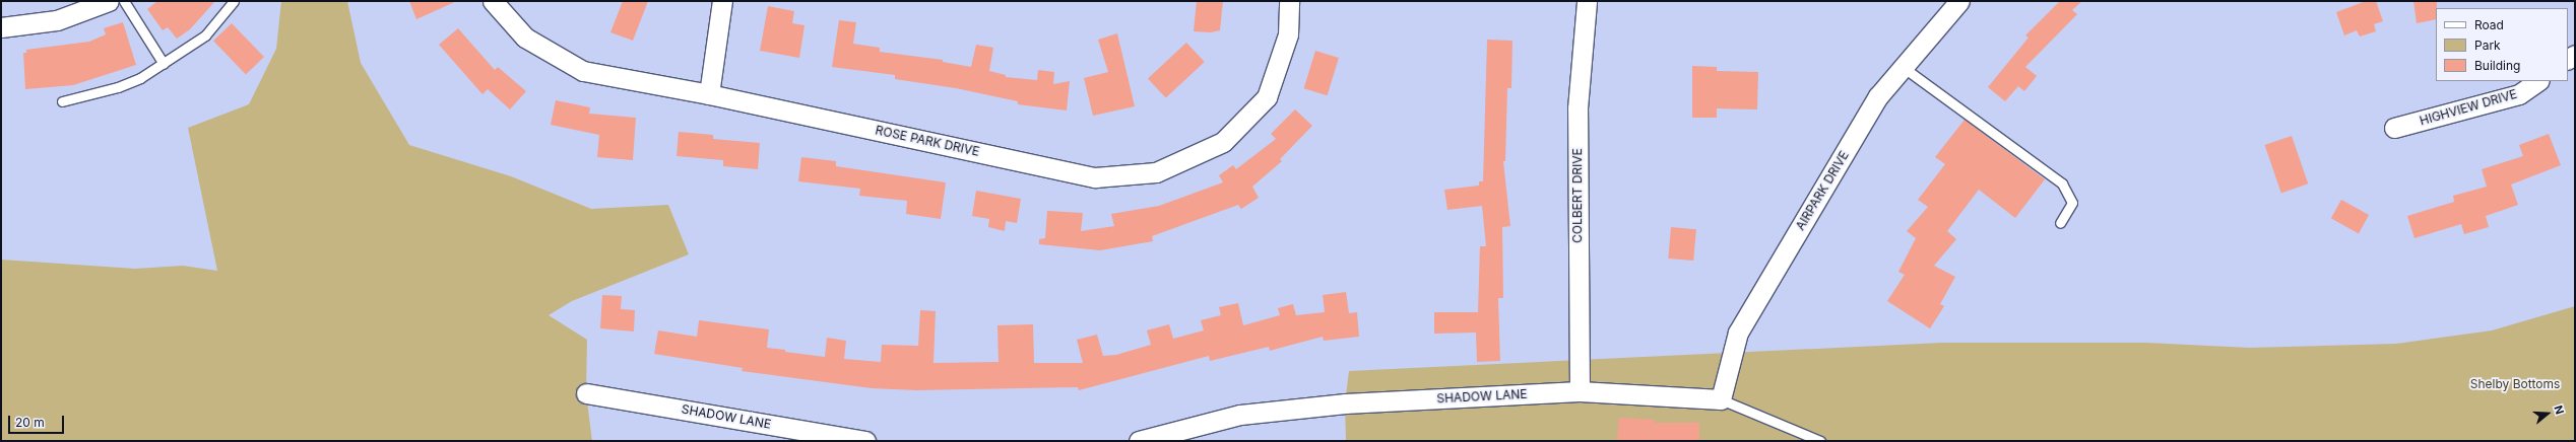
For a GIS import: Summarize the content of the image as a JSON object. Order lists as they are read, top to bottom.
{
  "streets": {
    "street": [
      "HIGHVIEW DRIVE",
      "ROSE PARK DRIVE",
      "AIRPARK DRIVE",
      "COLBERT DRIVE",
      "SHADOW LANE"
    ]
  },
  "crossings": [
    ["AIRPARK DRIVE", "SHADOW LANE"],
    ["COLBERT DRIVE", "SHADOW LANE"]
  ],
  "parks": ["Shelby Bottoms"],
  "legend": ["Road", "Park", "Building"],
  "scale_bar": "20 m",
  "north": "right"
}
